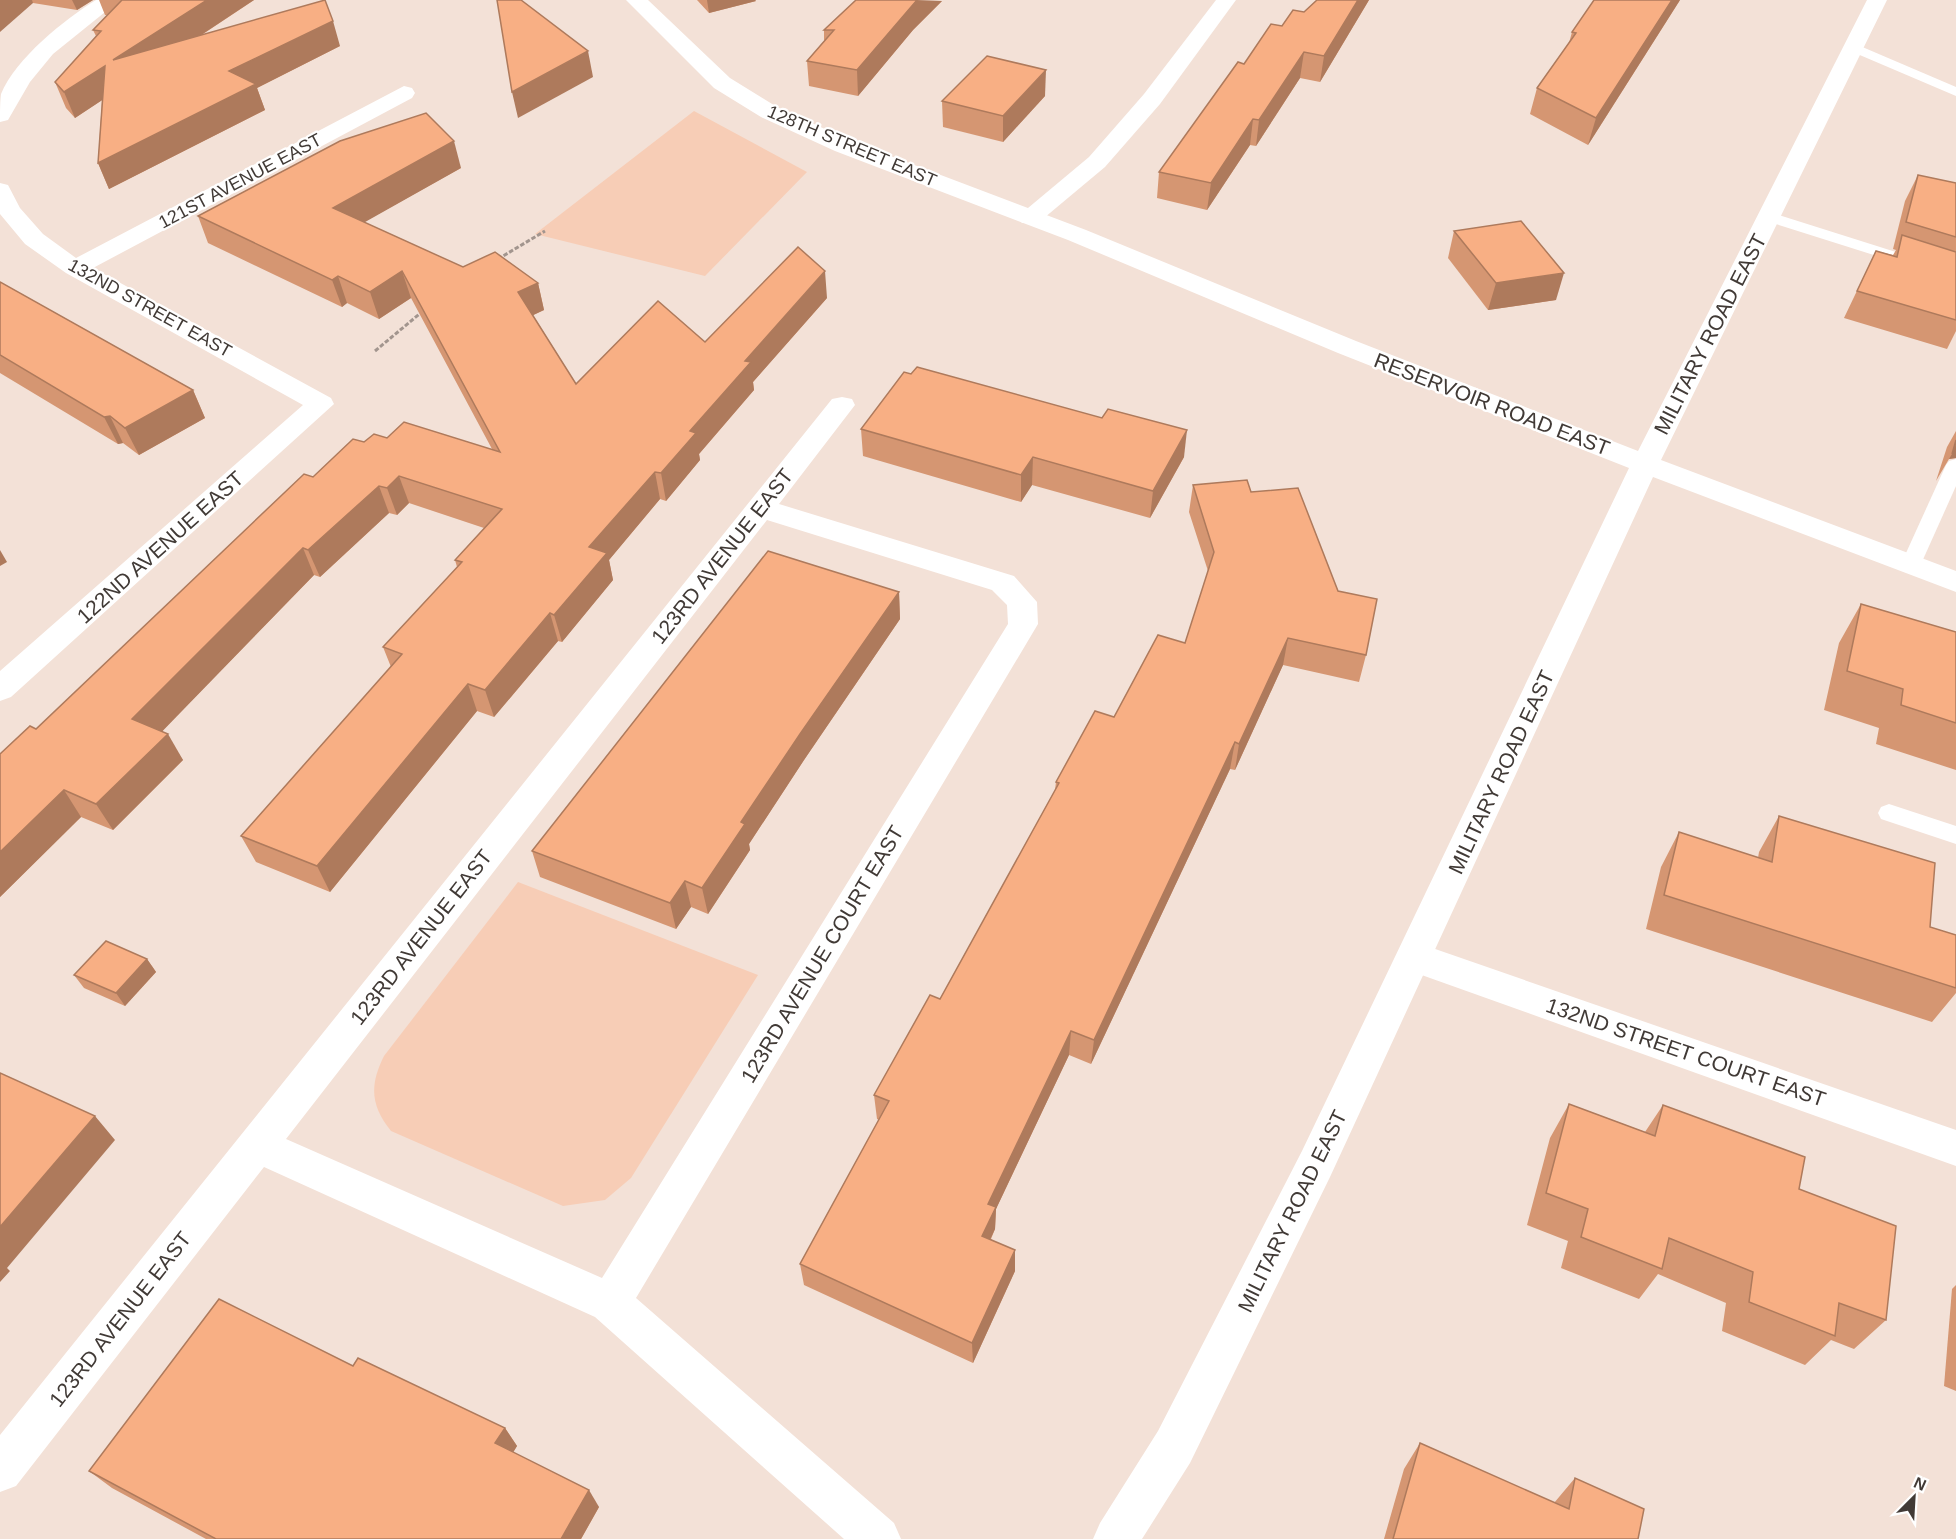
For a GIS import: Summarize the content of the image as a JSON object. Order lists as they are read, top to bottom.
{
  "streets": {
    "street": [
      "128TH STREET EAST",
      "121ST AVENUE EAST",
      "132ND STREET EAST",
      "MILITARY ROAD EAST",
      "RESERVOIR ROAD EAST",
      "122ND AVENUE EAST",
      "123RD AVENUE EAST",
      "123RD AVENUE COURT EAST",
      "132ND STREET COURT EAST"
    ]
  },
  "crossings": [
    ["128TH STREET EAST", "RESERVOIR ROAD EAST"],
    ["121ST AVENUE EAST", "132ND STREET EAST"],
    ["132ND STREET EAST", "122ND AVENUE EAST"],
    ["MILITARY ROAD EAST", "RESERVOIR ROAD EAST"],
    ["MILITARY ROAD EAST", "132ND STREET COURT EAST"],
    ["123RD AVENUE EAST", "123RD AVENUE COURT EAST"]
  ],
  "north": "top right"
}
